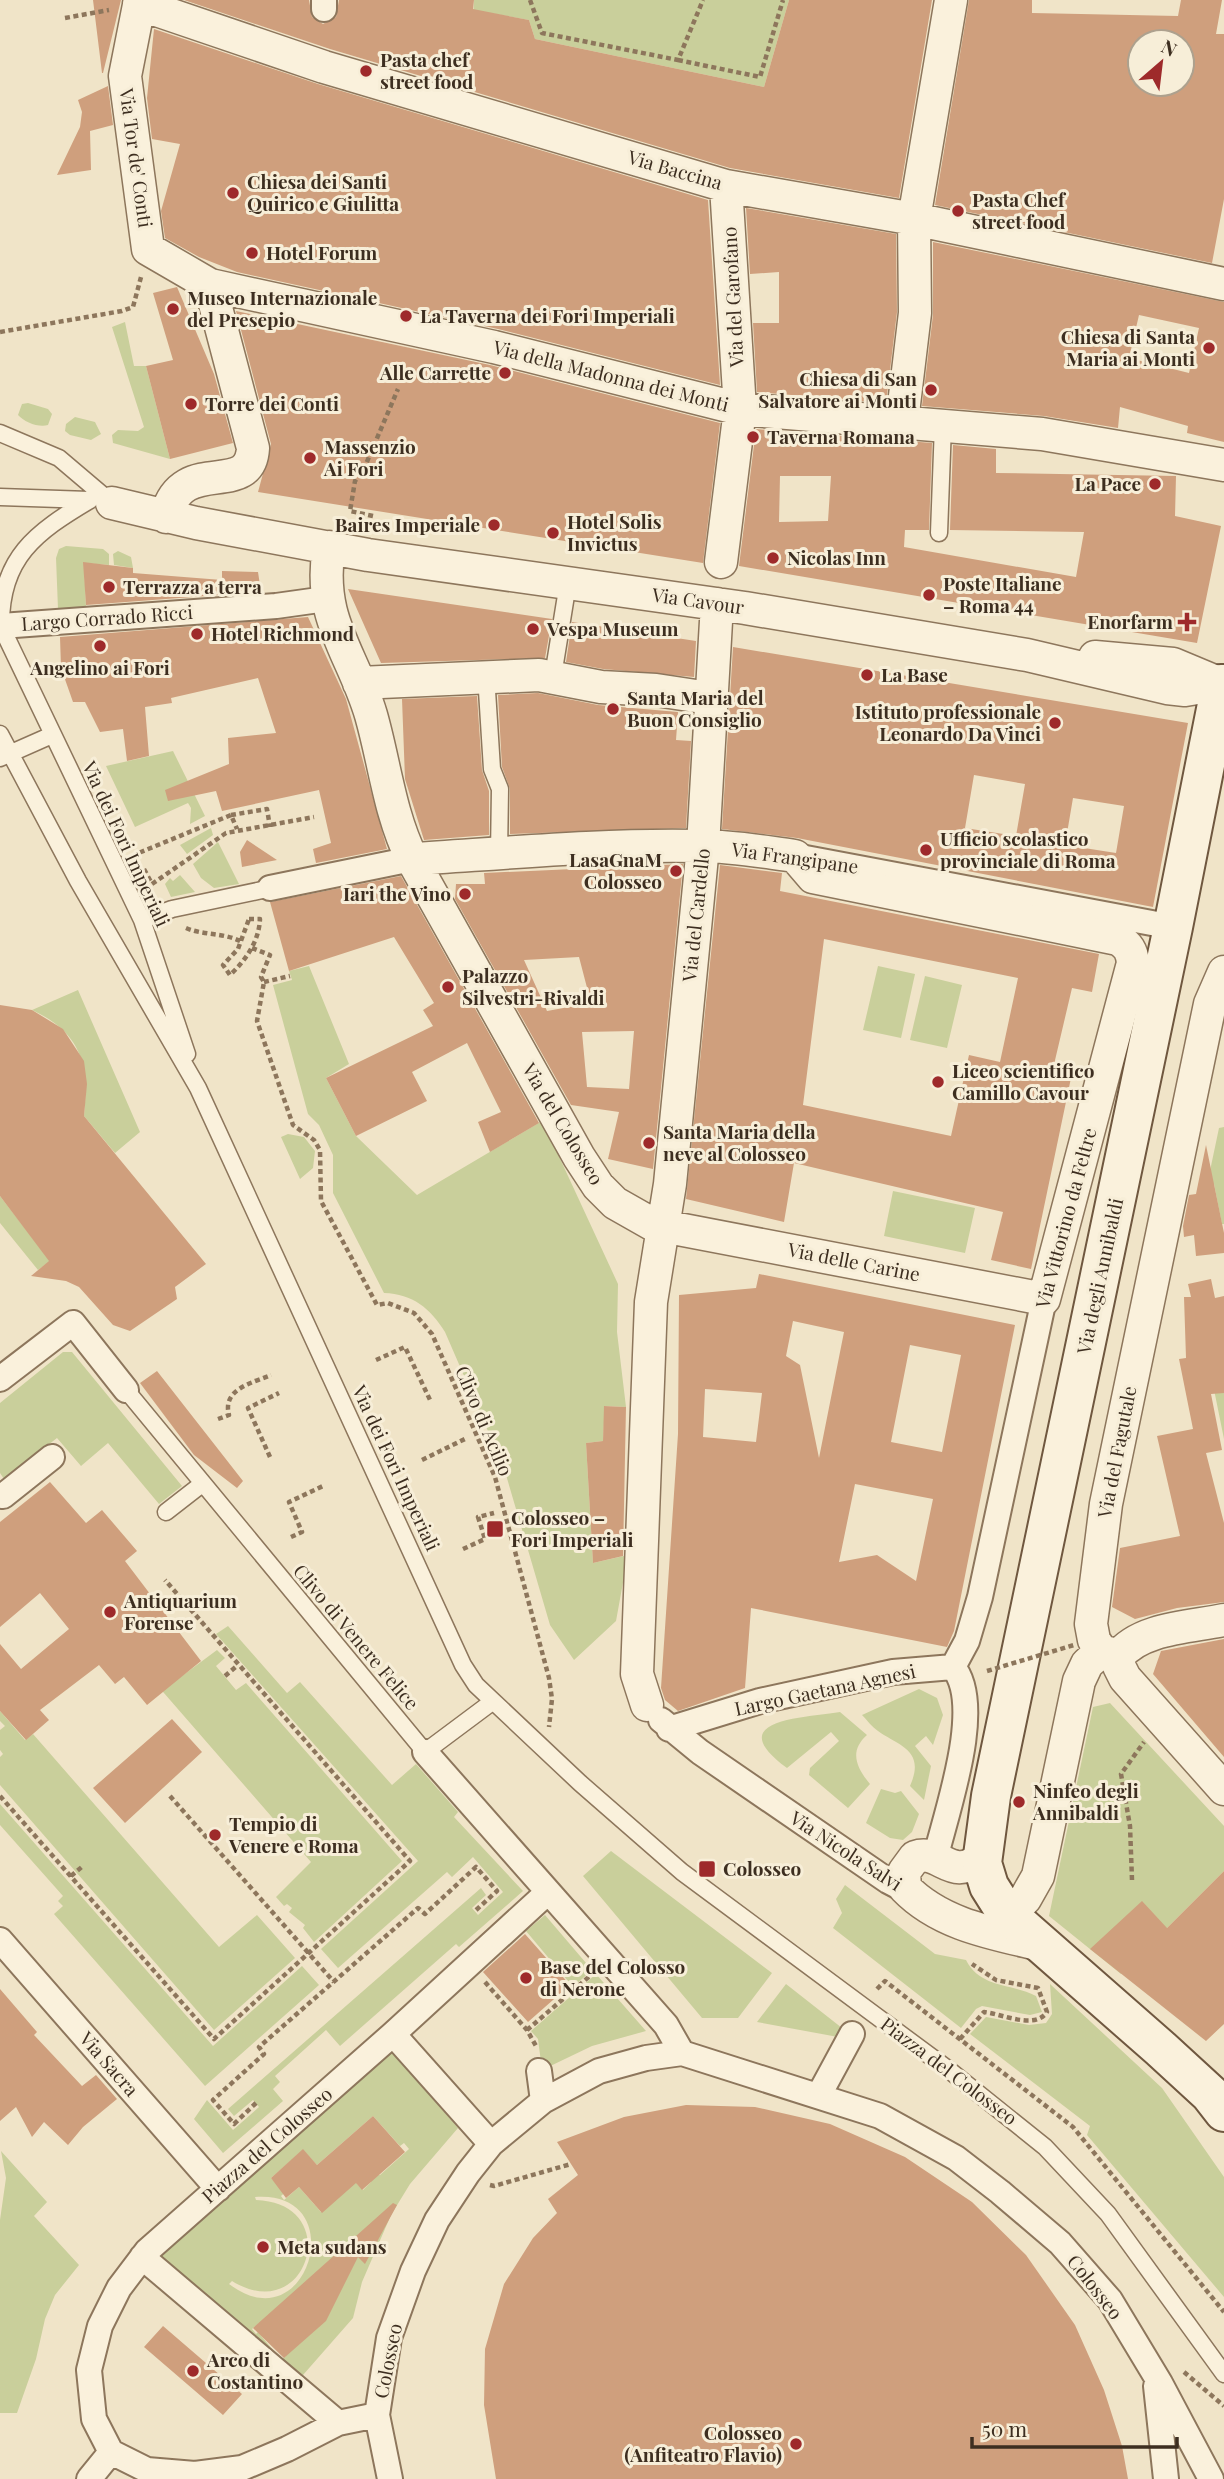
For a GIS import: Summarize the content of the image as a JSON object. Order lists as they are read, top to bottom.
{
  "streets": {
    "main road": ["Via degli Annibaldi", "Via Nicola Salvi"],
    "street": [
      "Via Tor de' Conti",
      "Via Baccina",
      "Via del Garofano",
      "Via della Madonna dei Monti",
      "Via Cavour",
      "Largo Corrado Ricci",
      "Via Frangipane",
      "Via del Cardello",
      "Via del Colosseo",
      "Via Vittorino da Feltre",
      "Via delle Carine",
      "Via del Fagutale",
      "Largo Gaetana Agnesi",
      "Via Sacra",
      "Piazza del Colosseo",
      "Colosseo"
    ],
    "lane": ["Via dei Fori Imperiali", "Clivo di Venere Felice"],
    "path": ["Clivo di Acilio"]
  },
  "crossings": [
    ["Via Tor de' Conti", "Via Baccina"],
    ["Via Tor de' Conti", "Via della Madonna dei Monti"],
    ["Via Baccina", "Via del Garofano"],
    ["Via del Garofano", "Via della Madonna dei Monti"],
    ["Via Cavour", "Via del Cardello"],
    ["Via Cavour", "Via degli Annibaldi"],
    ["Largo Corrado Ricci", "Via dei Fori Imperiali"],
    ["Largo Corrado Ricci", "Via del Colosseo"],
    ["Via dei Fori Imperiali", "Clivo di Acilio"],
    ["Via dei Fori Imperiali", "Piazza del Colosseo"],
    ["Via Frangipane", "Via del Cardello"],
    ["Via Frangipane", "Via del Colosseo"],
    ["Via Frangipane", "Via Vittorino da Feltre"],
    ["Via Frangipane", "Via degli Annibaldi"],
    ["Via del Cardello", "Via del Colosseo"],
    ["Via del Cardello", "Via delle Carine"],
    ["Via del Colosseo", "Via delle Carine"],
    ["Via Vittorino da Feltre", "Via delle Carine"],
    ["Via Vittorino da Feltre", "Largo Gaetana Agnesi"],
    ["Via degli Annibaldi", "Via Nicola Salvi"],
    ["Largo Gaetana Agnesi", "Via Nicola Salvi"],
    ["Via Sacra", "Piazza del Colosseo"]
  ],
  "places": {
    "other": [
      "Pasta chef street food",
      "Chiesa dei Santi Quirico e Giulitta",
      "Pasta Chef street food",
      "Hotel Forum",
      "Museo Internazionale del Presepio",
      "La Taverna dei Fori Imperiali",
      "Chiesa di Santa Maria ai Monti",
      "Alle Carrette",
      "Chiesa di San Salvatore ai Monti",
      "Torre dei Conti",
      "Taverna Romana",
      "Massenzio Ai Fori",
      "La Pace",
      "Baires Imperiale",
      "Hotel Solis Invictus",
      "Nicolas Inn",
      "Terrazza a terra",
      "Poste Italiane – Roma 44",
      "Vespa Museum",
      "Hotel Richmond",
      "Angelino ai Fori",
      "La Base",
      "Santa Maria del Buon Consiglio",
      "Istituto professionale Leonardo Da Vinci",
      "Ufficio scolastico provinciale di Roma",
      "LasaGnaM Colosseo",
      "Iari the Vino",
      "Palazzo Silvestri-Rivaldi",
      "Liceo scientifico Camillo Cavour",
      "Santa Maria della neve al Colosseo",
      "Antiquarium Forense",
      "Ninfeo degli Annibaldi",
      "Tempio di Venere e Roma",
      "Base del Colosso di Nerone",
      "Meta sudans",
      "Arco di Costantino",
      "Colosseo (Anfiteatro Flavio)"
    ],
    "health": ["Enorfarm"],
    "transit": ["Colosseo – Fori Imperiali", "Colosseo"]
  },
  "scale_bar": "50 m",
  "north": "top right"
}
